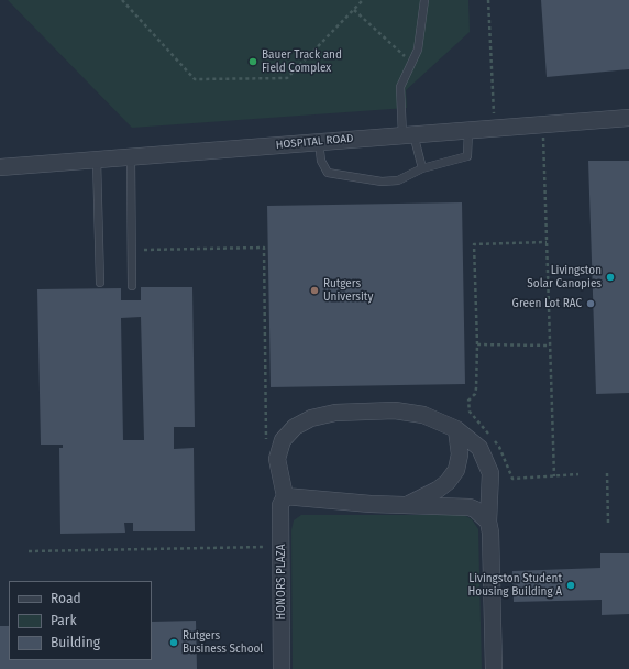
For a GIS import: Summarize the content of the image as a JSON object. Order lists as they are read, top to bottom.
{
  "streets": {
    "street": ["HOSPITAL ROAD", "HONORS PLAZA"]
  },
  "places": [
    "Bauer Track and Field Complex",
    "Livingston Solar Canopies",
    "Rutgers University",
    "Green Lot RAC",
    "Livingston Student Housing Building A",
    "Rutgers Business School"
  ],
  "legend": ["Road", "Park", "Building"]
}
